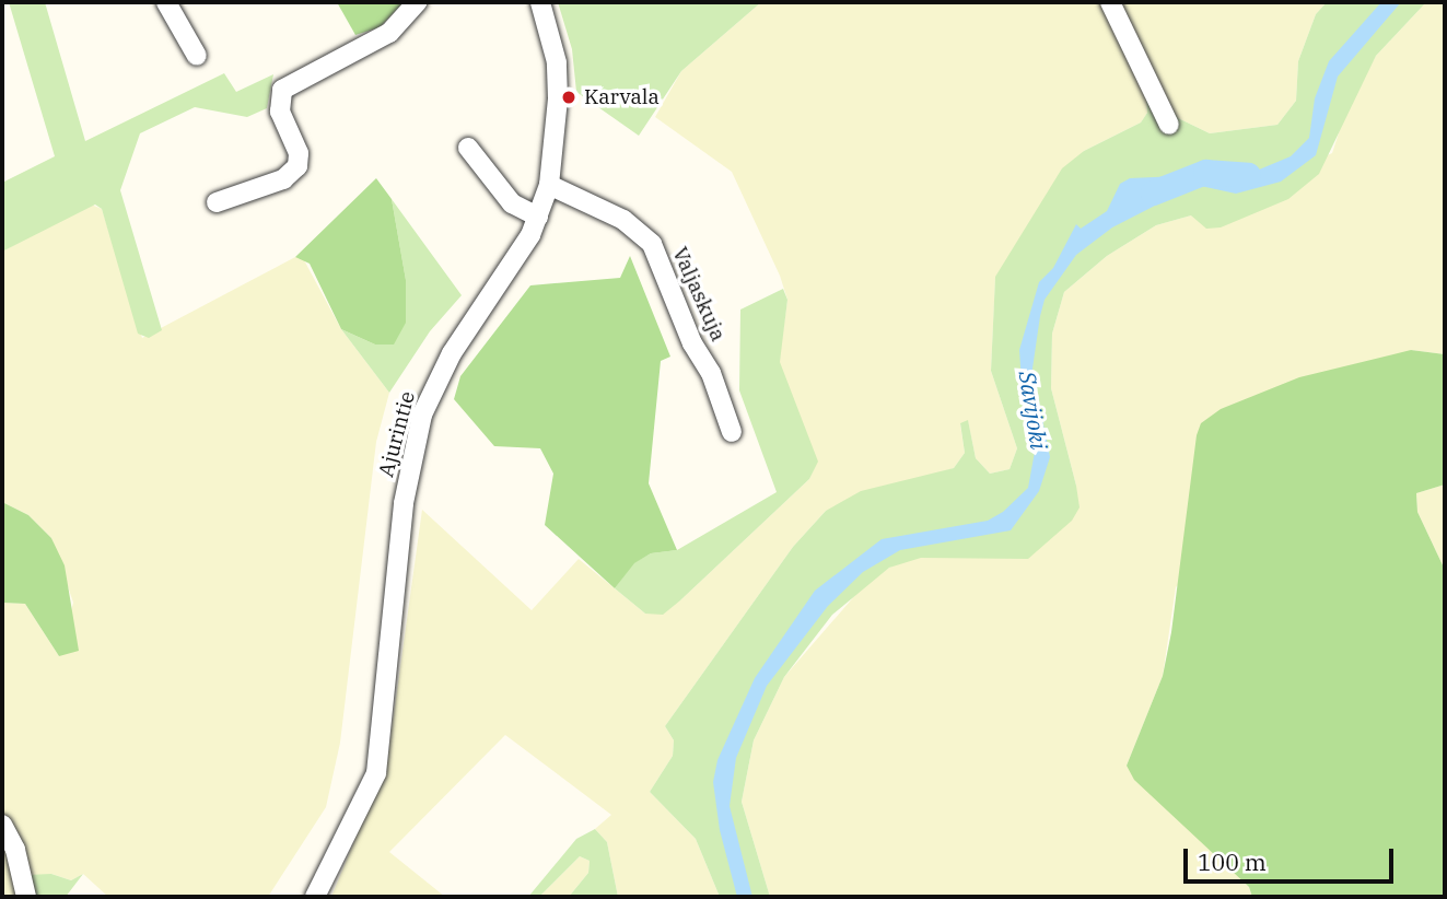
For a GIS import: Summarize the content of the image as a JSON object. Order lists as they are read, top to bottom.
{
  "streets": {
    "street": ["Valjaskuja", "Ajurintie"]
  },
  "crossings": [
    ["Valjaskuja", "Ajurintie"]
  ],
  "water": ["Savijoki"],
  "places": ["Karvala"],
  "scale_bar": "100 m"
}
